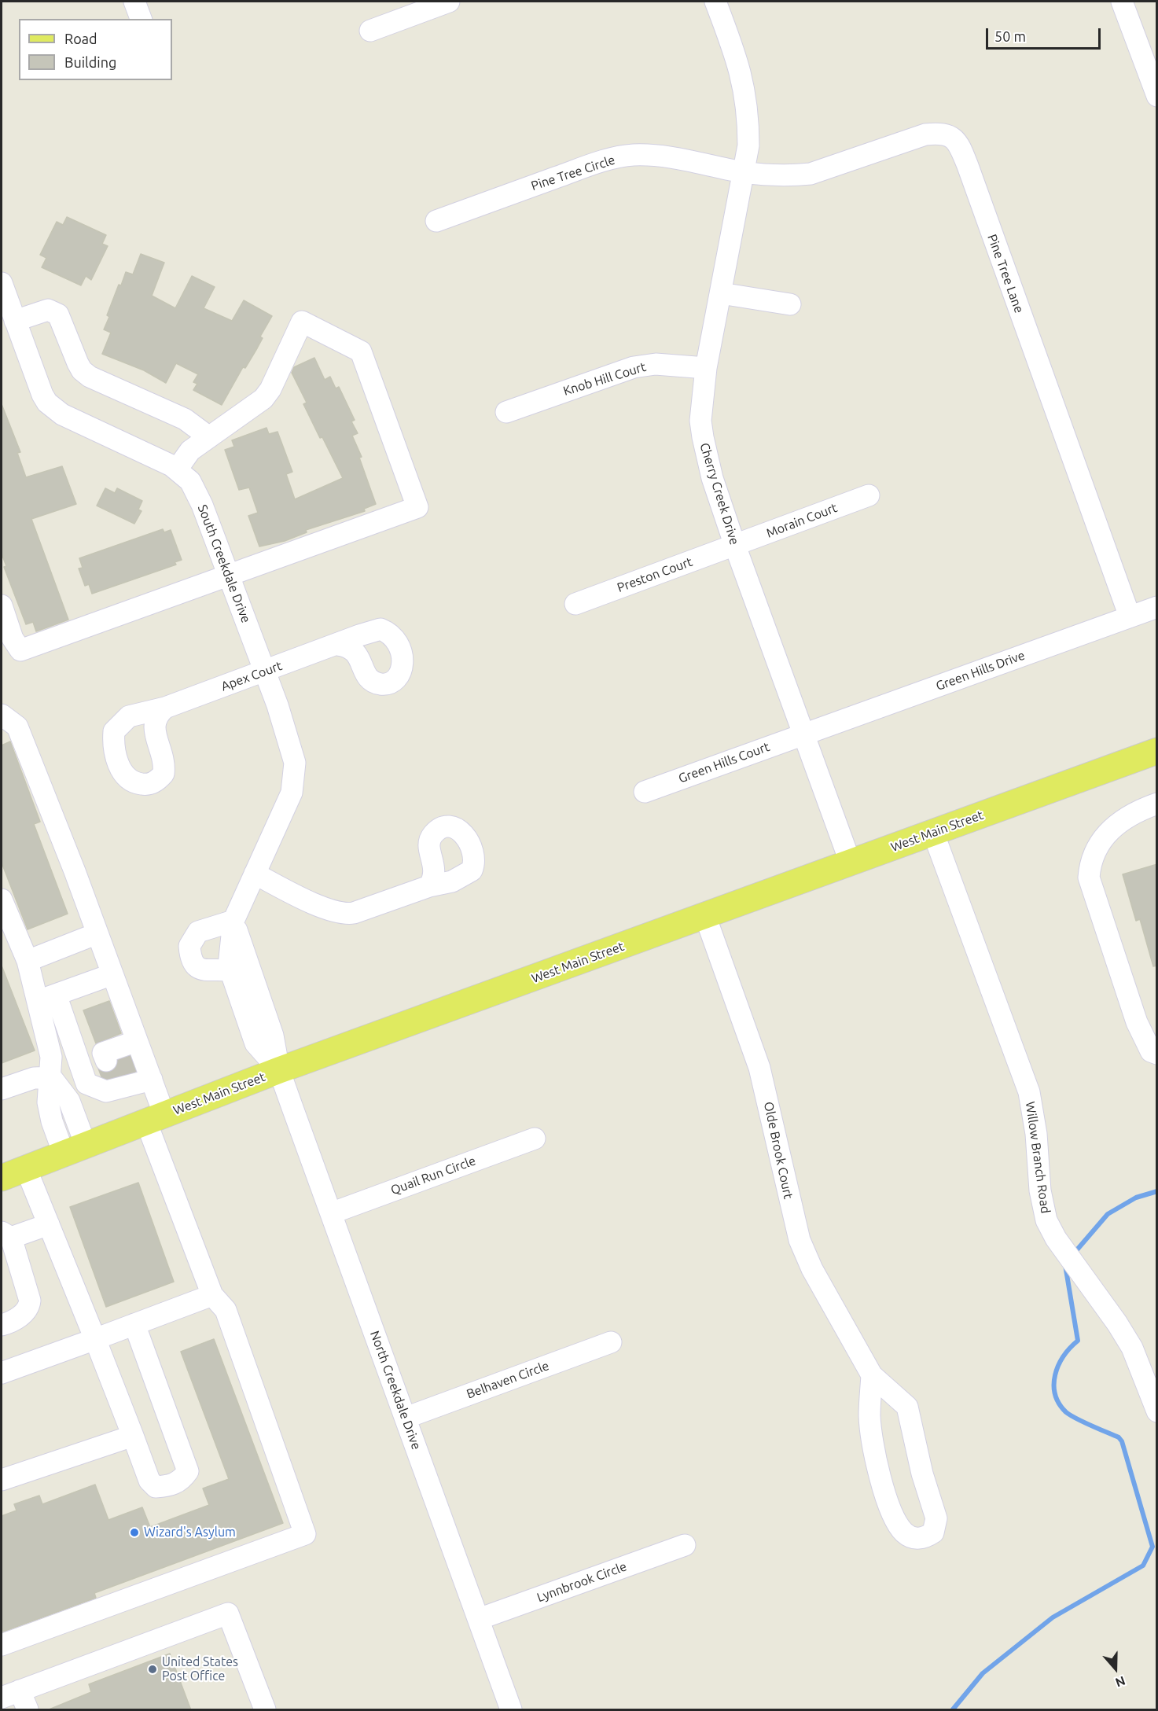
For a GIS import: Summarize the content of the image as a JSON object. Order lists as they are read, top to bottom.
{
  "streets": {
    "main road": ["West Main Street"],
    "street": [
      "Pine Tree Circle",
      "Pine Tree Lane",
      "Knob Hill Court",
      "Cherry Creek Drive",
      "Morain Court",
      "South Creekdale Drive",
      "Preston Court",
      "Green Hills Drive",
      "Apex Court",
      "Green Hills Court",
      "Olde Brook Court",
      "Willow Branch Road",
      "Quail Run Circle",
      "Belhaven Circle",
      "North Creekdale Drive",
      "Lynnbrook Circle"
    ]
  },
  "crossings": [
    ["Pine Tree Circle", "Pine Tree Lane"],
    ["Pine Tree Circle", "Cherry Creek Drive"],
    ["Pine Tree Lane", "Cherry Creek Drive"],
    ["Pine Tree Lane", "Green Hills Drive"],
    ["Knob Hill Court", "Cherry Creek Drive"],
    ["Cherry Creek Drive", "Morain Court"],
    ["Cherry Creek Drive", "Preston Court"],
    ["Cherry Creek Drive", "Green Hills Drive"],
    ["Cherry Creek Drive", "Green Hills Court"],
    ["Cherry Creek Drive", "West Main Street"],
    ["Morain Court", "Preston Court"],
    ["South Creekdale Drive", "Apex Court"],
    ["South Creekdale Drive", "West Main Street"],
    ["South Creekdale Drive", "North Creekdale Drive"],
    ["Green Hills Drive", "Green Hills Court"],
    ["West Main Street", "Olde Brook Court"],
    ["West Main Street", "Willow Branch Road"],
    ["West Main Street", "North Creekdale Drive"],
    ["Quail Run Circle", "North Creekdale Drive"],
    ["Belhaven Circle", "North Creekdale Drive"],
    ["North Creekdale Drive", "Lynnbrook Circle"]
  ],
  "places": ["Wizard's Asylum", "United States Post Office"],
  "legend": ["Road", "Building"],
  "scale_bar": "50 m",
  "north": "bottom"
}
